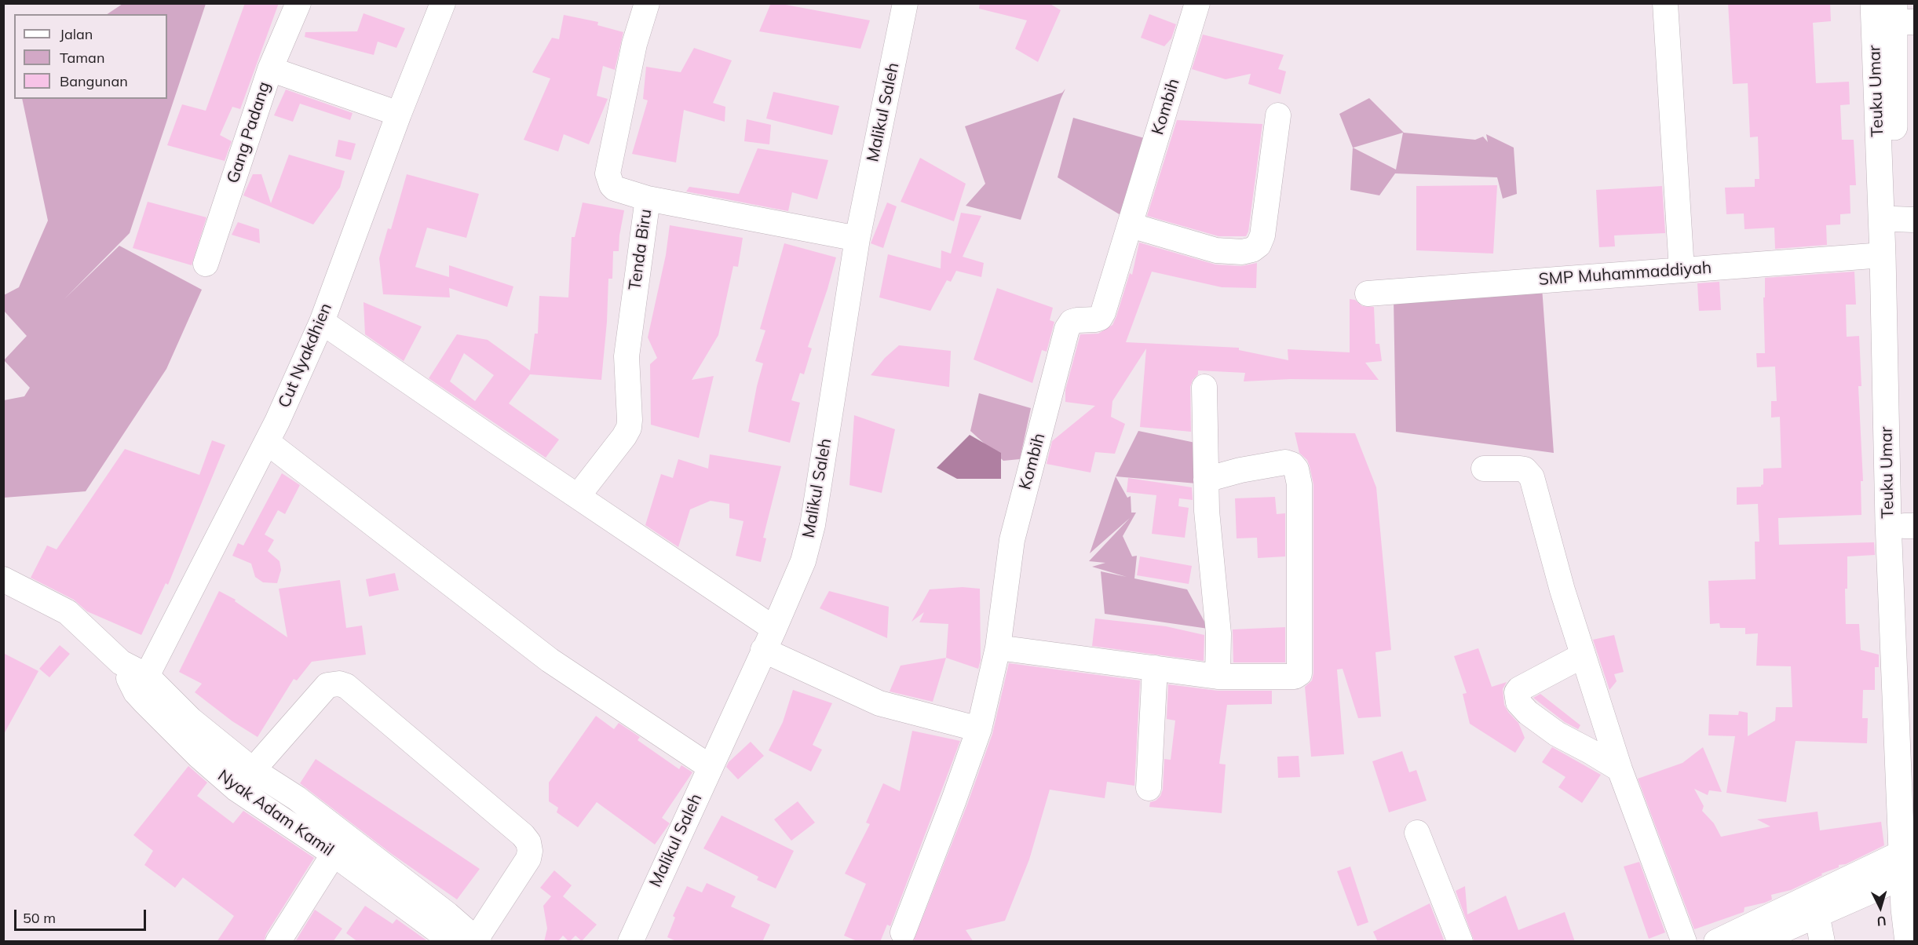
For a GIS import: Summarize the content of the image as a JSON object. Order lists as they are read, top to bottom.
{
  "streets": {
    "highway": ["Teuku Umar"],
    "street": [
      "Kombih",
      "Malikul Saleh",
      "Gang Padang",
      "Tenda Biru",
      "SMP Muhammaddiyah",
      "Cut Nyakdhien",
      "Nyak Adam Kamil"
    ]
  },
  "crossings": [
    ["Teuku Umar", "SMP Muhammaddiyah"],
    ["Malikul Saleh", "Tenda Biru"],
    ["Cut Nyakdhien", "Nyak Adam Kamil"]
  ],
  "legend": ["Jalan", "Taman", "Bangunan"],
  "scale_bar": "50 m",
  "north": "bottom"
}
